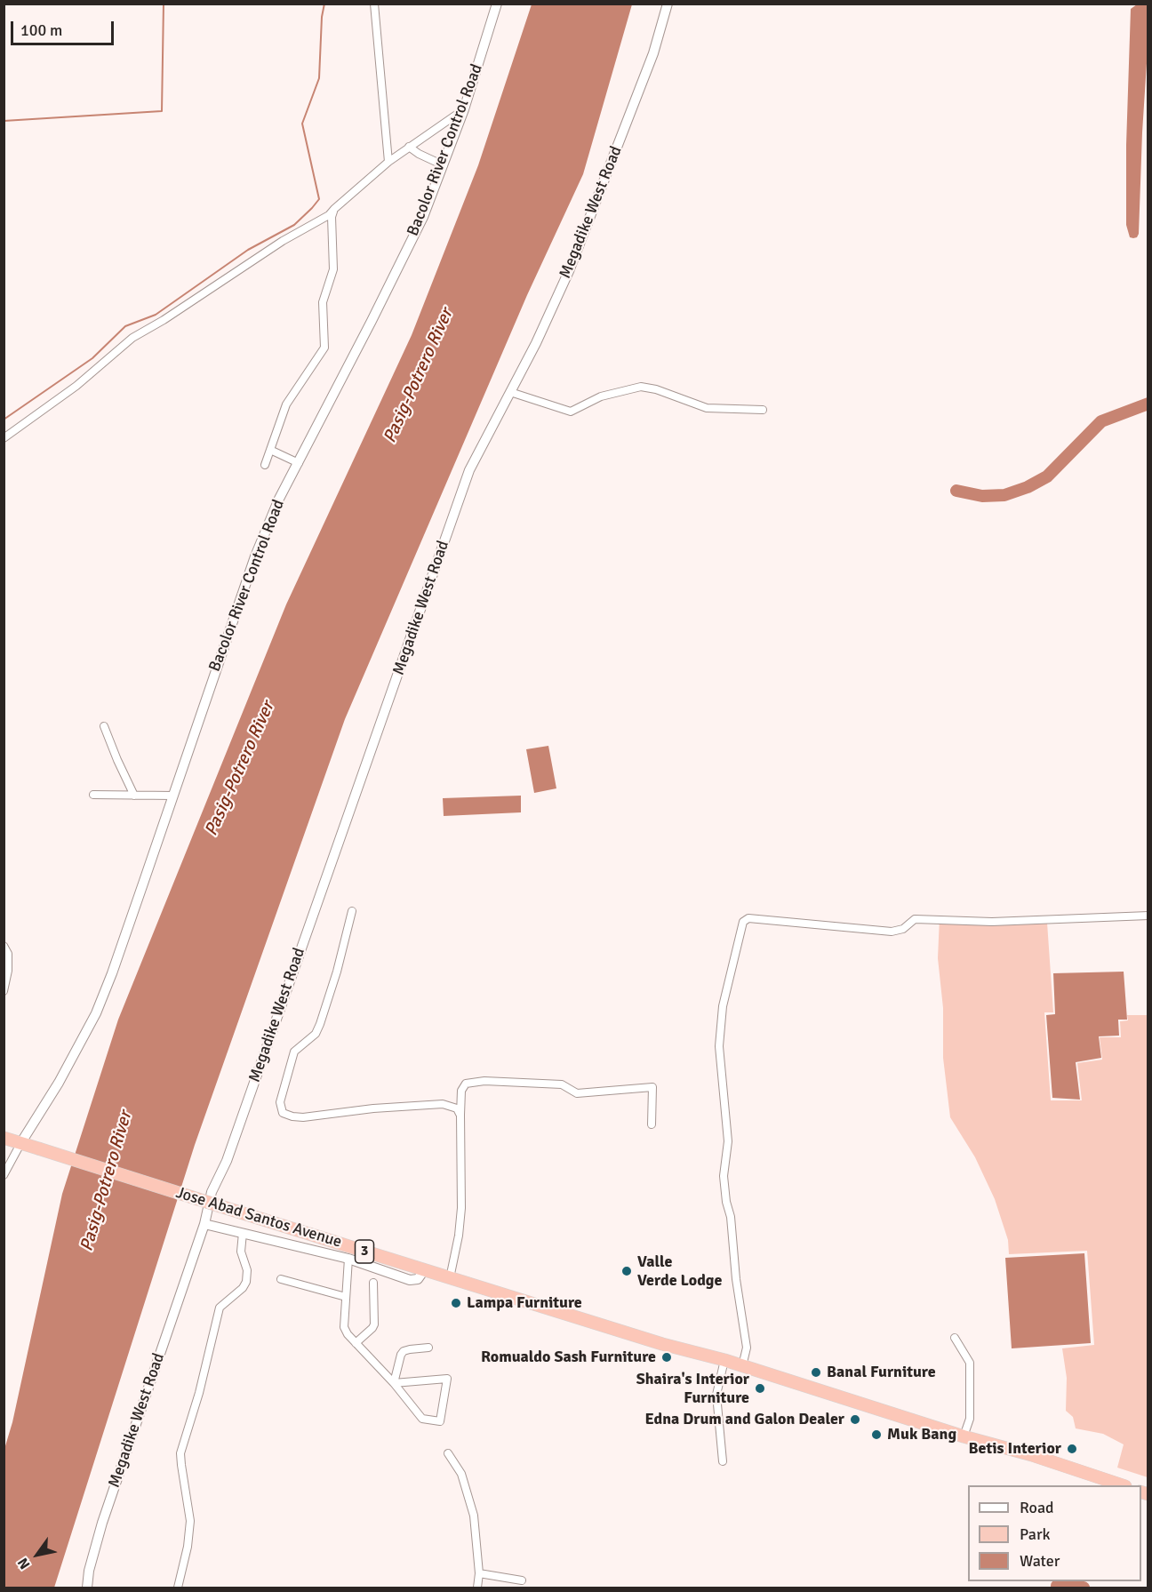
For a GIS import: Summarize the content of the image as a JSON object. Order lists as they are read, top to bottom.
{
  "streets": {
    "highway": ["Jose Abad Santos Avenue", "3"],
    "street": ["Bacolor River Control Road", "Megadike West Road"]
  },
  "crossings": [
    ["Bacolor River Control Road", "Jose Abad Santos Avenue"]
  ],
  "water": ["Pasig-Potrero River"],
  "places": [
    "Valle Verde Lodge",
    "Lampa Furniture",
    "Romualdo Sash Furniture",
    "Banal Furniture",
    "Shaira's Interior Furniture",
    "Edna Drum and Galon Dealer",
    "Muk Bang",
    "Betis Interior"
  ],
  "legend": ["Road", "Park", "Water"],
  "scale_bar": "100 m",
  "north": "bottom left"
}
